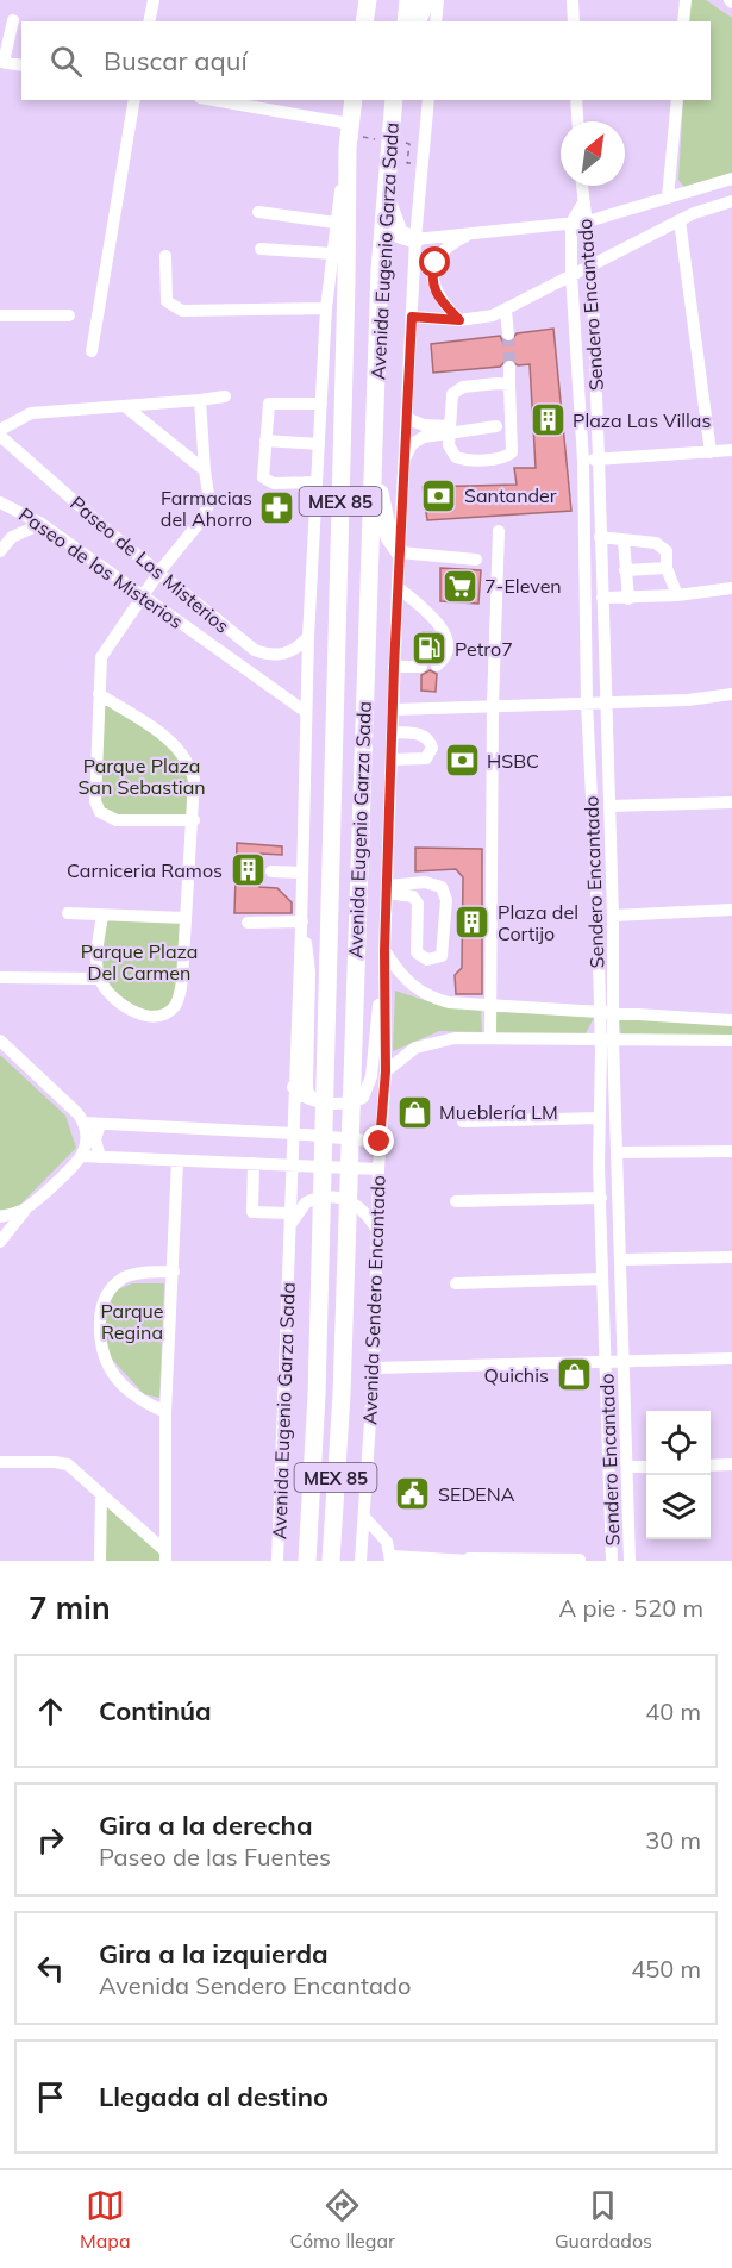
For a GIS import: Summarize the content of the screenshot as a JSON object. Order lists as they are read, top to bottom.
{
  "streets": {
    "highway": ["Avenida Eugenio Garza Sada", "MEX 85"],
    "street": [
      "Sendero Encantado",
      "Paseo de Los Misterios",
      "Paseo de los Misterios",
      "Avenida Sendero Encantado"
    ]
  },
  "crossings": [
    ["Avenida Eugenio Garza Sada", "Paseo de Los Misterios"],
    ["Avenida Eugenio Garza Sada", "Paseo de los Misterios"]
  ],
  "parks": ["Parque Plaza San Sebastian", "Parque Plaza Del Carmen", "Parque Regina"],
  "places": {
    "building": ["Plaza Las Villas", "Carniceria Ramos", "Plaza del Cortijo"],
    "bank": ["Santander", "HSBC"],
    "pharmacy": ["Farmacias del Ahorro"],
    "supermarket": ["7-Eleven"],
    "fuel station": ["Petro7"],
    "shop": ["Mueblería LM", "Quichis"],
    "public building": ["SEDENA"]
  },
  "north": "top right",
  "page": {
    "search": "Buscar aquí",
    "heading": ["7 min", "A pie · 520 m"],
    "list": [
      ["Continúa", "40 m"],
      ["Gira a la derecha", "Paseo de las Fuentes", "30 m"],
      ["Gira a la izquierda", "Avenida Sendero Encantado", "450 m"],
      "Llegada al destino"
    ],
    "nav": ["Mapa", "Cómo llegar", "Guardados"]
  }
}
